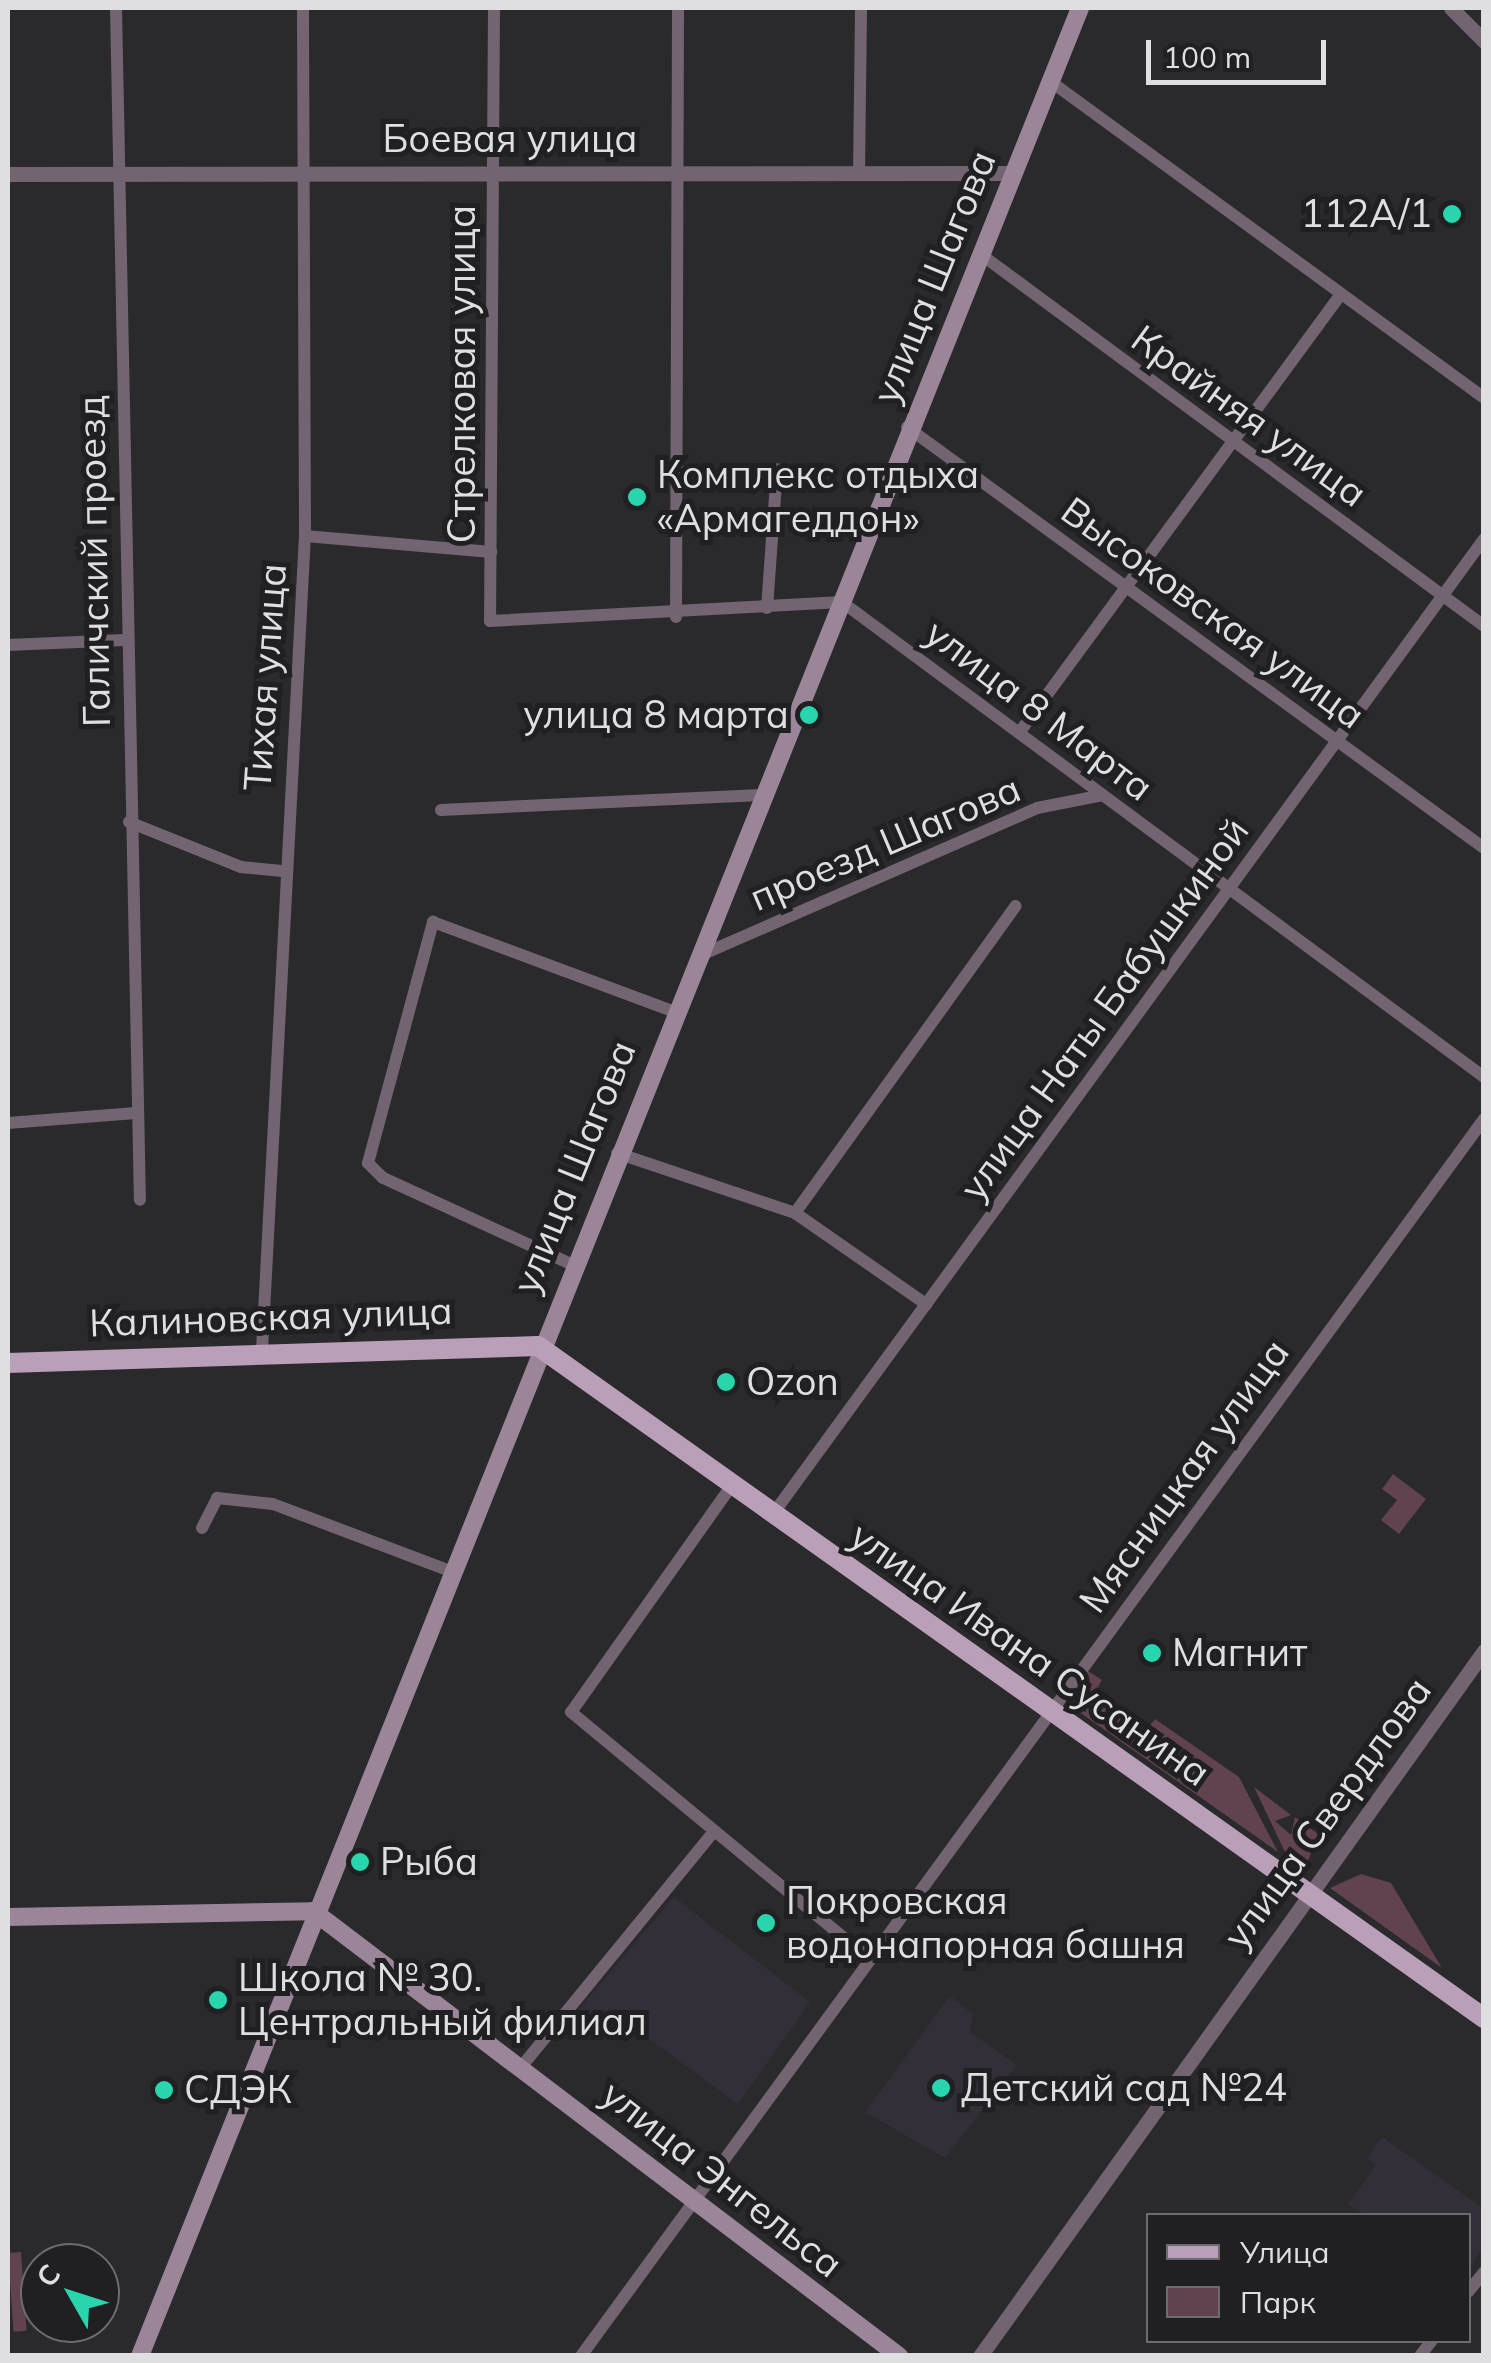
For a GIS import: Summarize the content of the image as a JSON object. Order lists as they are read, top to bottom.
{
  "streets": {
    "main road": [
      "улица Шагова",
      "Калиновская улица",
      "улица Ивана Сусанина",
      "улица Энгельса"
    ],
    "street": [
      "Боевая улица",
      "Стрелковая улица",
      "Крайняя улица",
      "Галичский проезд",
      "Высоковская улица",
      "Тихая улица",
      "улица 8 Марта",
      "проезд Шагова",
      "улица Наты Бабушкиной",
      "Мясницкая улица",
      "улица Свердлова"
    ]
  },
  "crossings": [
    ["Боевая улица", "улица Шагова"],
    ["Боевая улица", "Стрелковая улица"],
    ["Боевая улица", "Галичский проезд"],
    ["Боевая улица", "Тихая улица"],
    ["улица Шагова", "Крайняя улица"],
    ["улица Шагова", "Высоковская улица"],
    ["улица Шагова", "улица 8 Марта"],
    ["улица Шагова", "проезд Шагова"],
    ["улица Шагова", "Калиновская улица"],
    ["улица Шагова", "улица Ивана Сусанина"],
    ["улица Шагова", "улица Энгельса"],
    ["Крайняя улица", "улица Наты Бабушкиной"],
    ["Высоковская улица", "улица Наты Бабушкиной"],
    ["Тихая улица", "Калиновская улица"],
    ["улица 8 Марта", "проезд Шагова"],
    ["улица 8 Марта", "улица Наты Бабушкиной"],
    ["улица Наты Бабушкиной", "улица Ивана Сусанина"],
    ["Калиновская улица", "улица Ивана Сусанина"],
    ["Мясницкая улица", "улица Ивана Сусанина"],
    ["Мясницкая улица", "улица Энгельса"],
    ["улица Ивана Сусанина", "улица Свердлова"]
  ],
  "places": [
    "112А/1",
    "Комплекс отдыха «Армагеддон»",
    "улица 8 марта",
    "Ozon",
    "Магнит",
    "Рыба",
    "Покровская водонапорная башня",
    "Школа № 30. Центральный филиал",
    "Детский сад №24",
    "СДЭК"
  ],
  "legend": ["Улица", "Парк"],
  "scale_bar": "100 m",
  "north": "top left"
}
